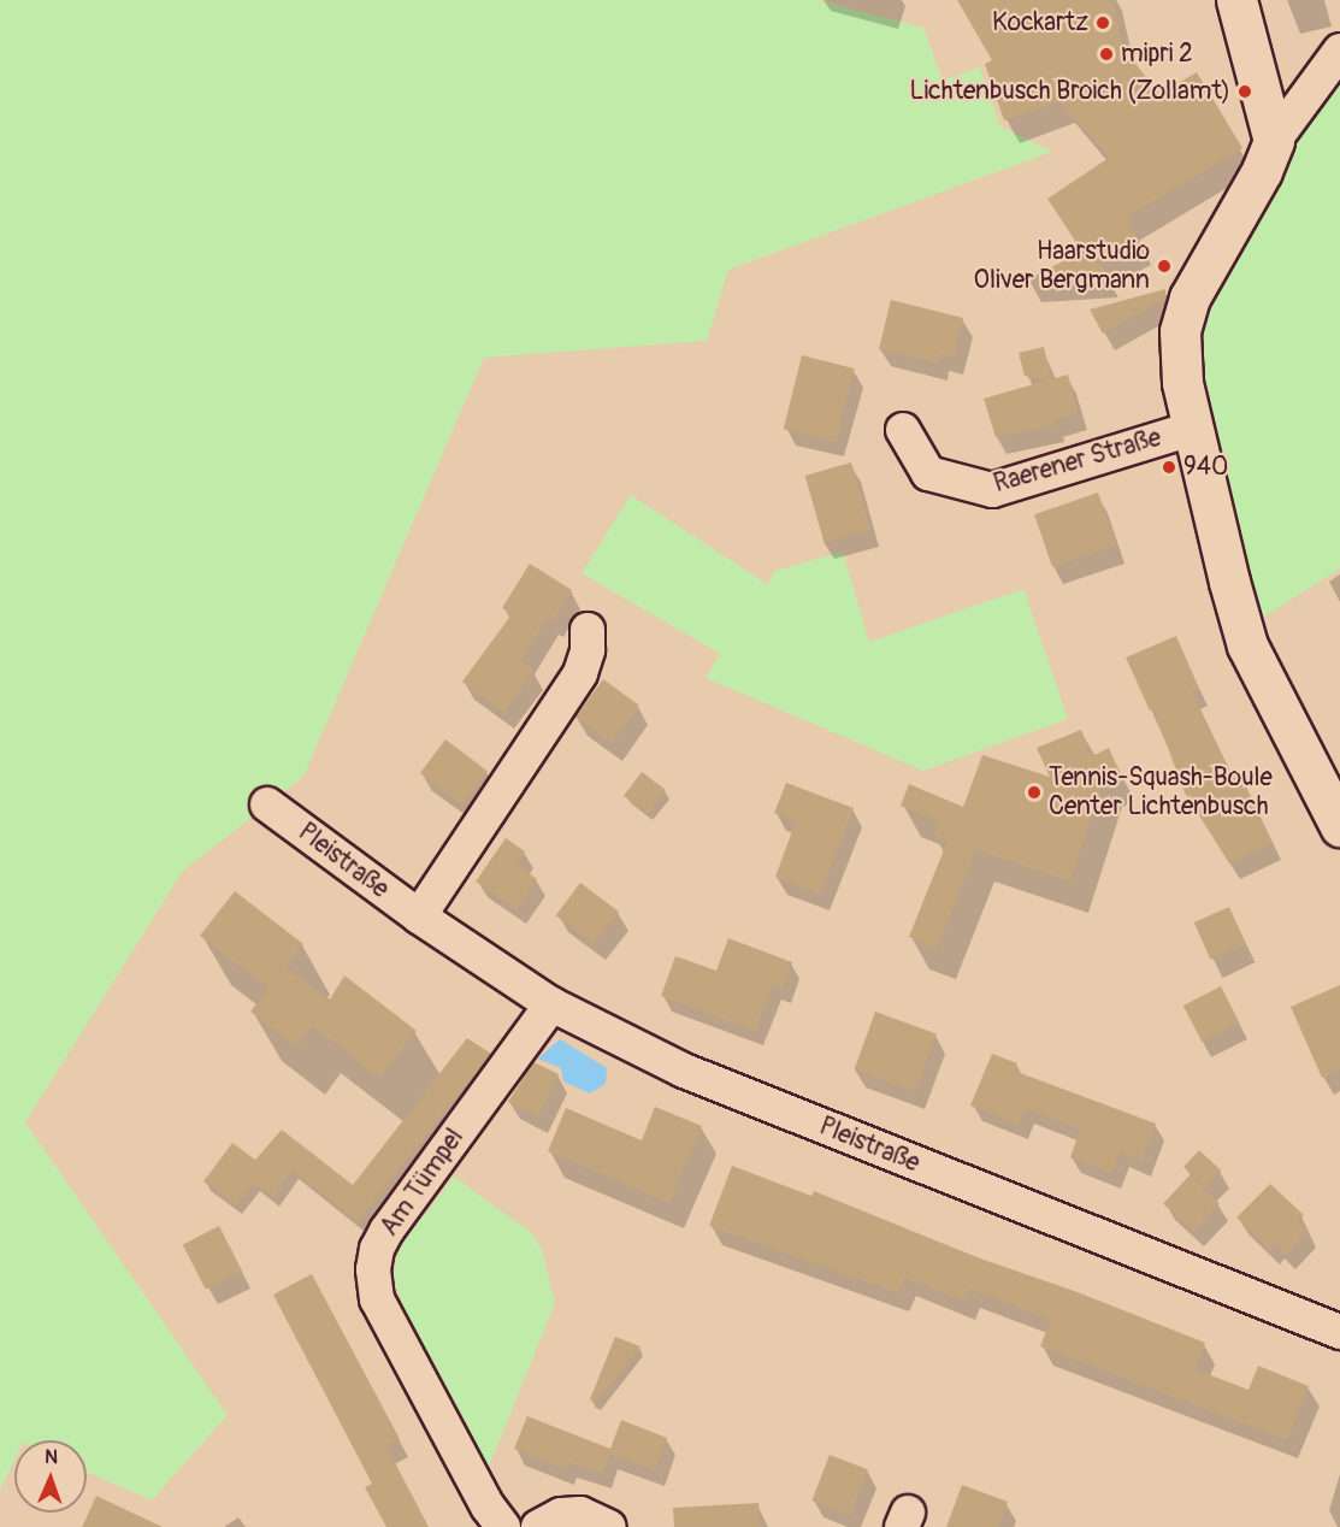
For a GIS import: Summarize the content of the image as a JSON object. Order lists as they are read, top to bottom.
{
  "streets": {
    "street": ["Raerener Straße", "Pleistraße", "Am Tümpel"]
  },
  "crossings": [
    ["Pleistraße", "Am Tümpel"]
  ],
  "places": [
    "Kockartz",
    "mipri 2",
    "Lichtenbusch Broich (Zollamt)",
    "Haarstudio Oliver Bergmann",
    "940",
    "Tennis-Squash-Boule Center Lichtenbusch"
  ],
  "north": "top"
}
